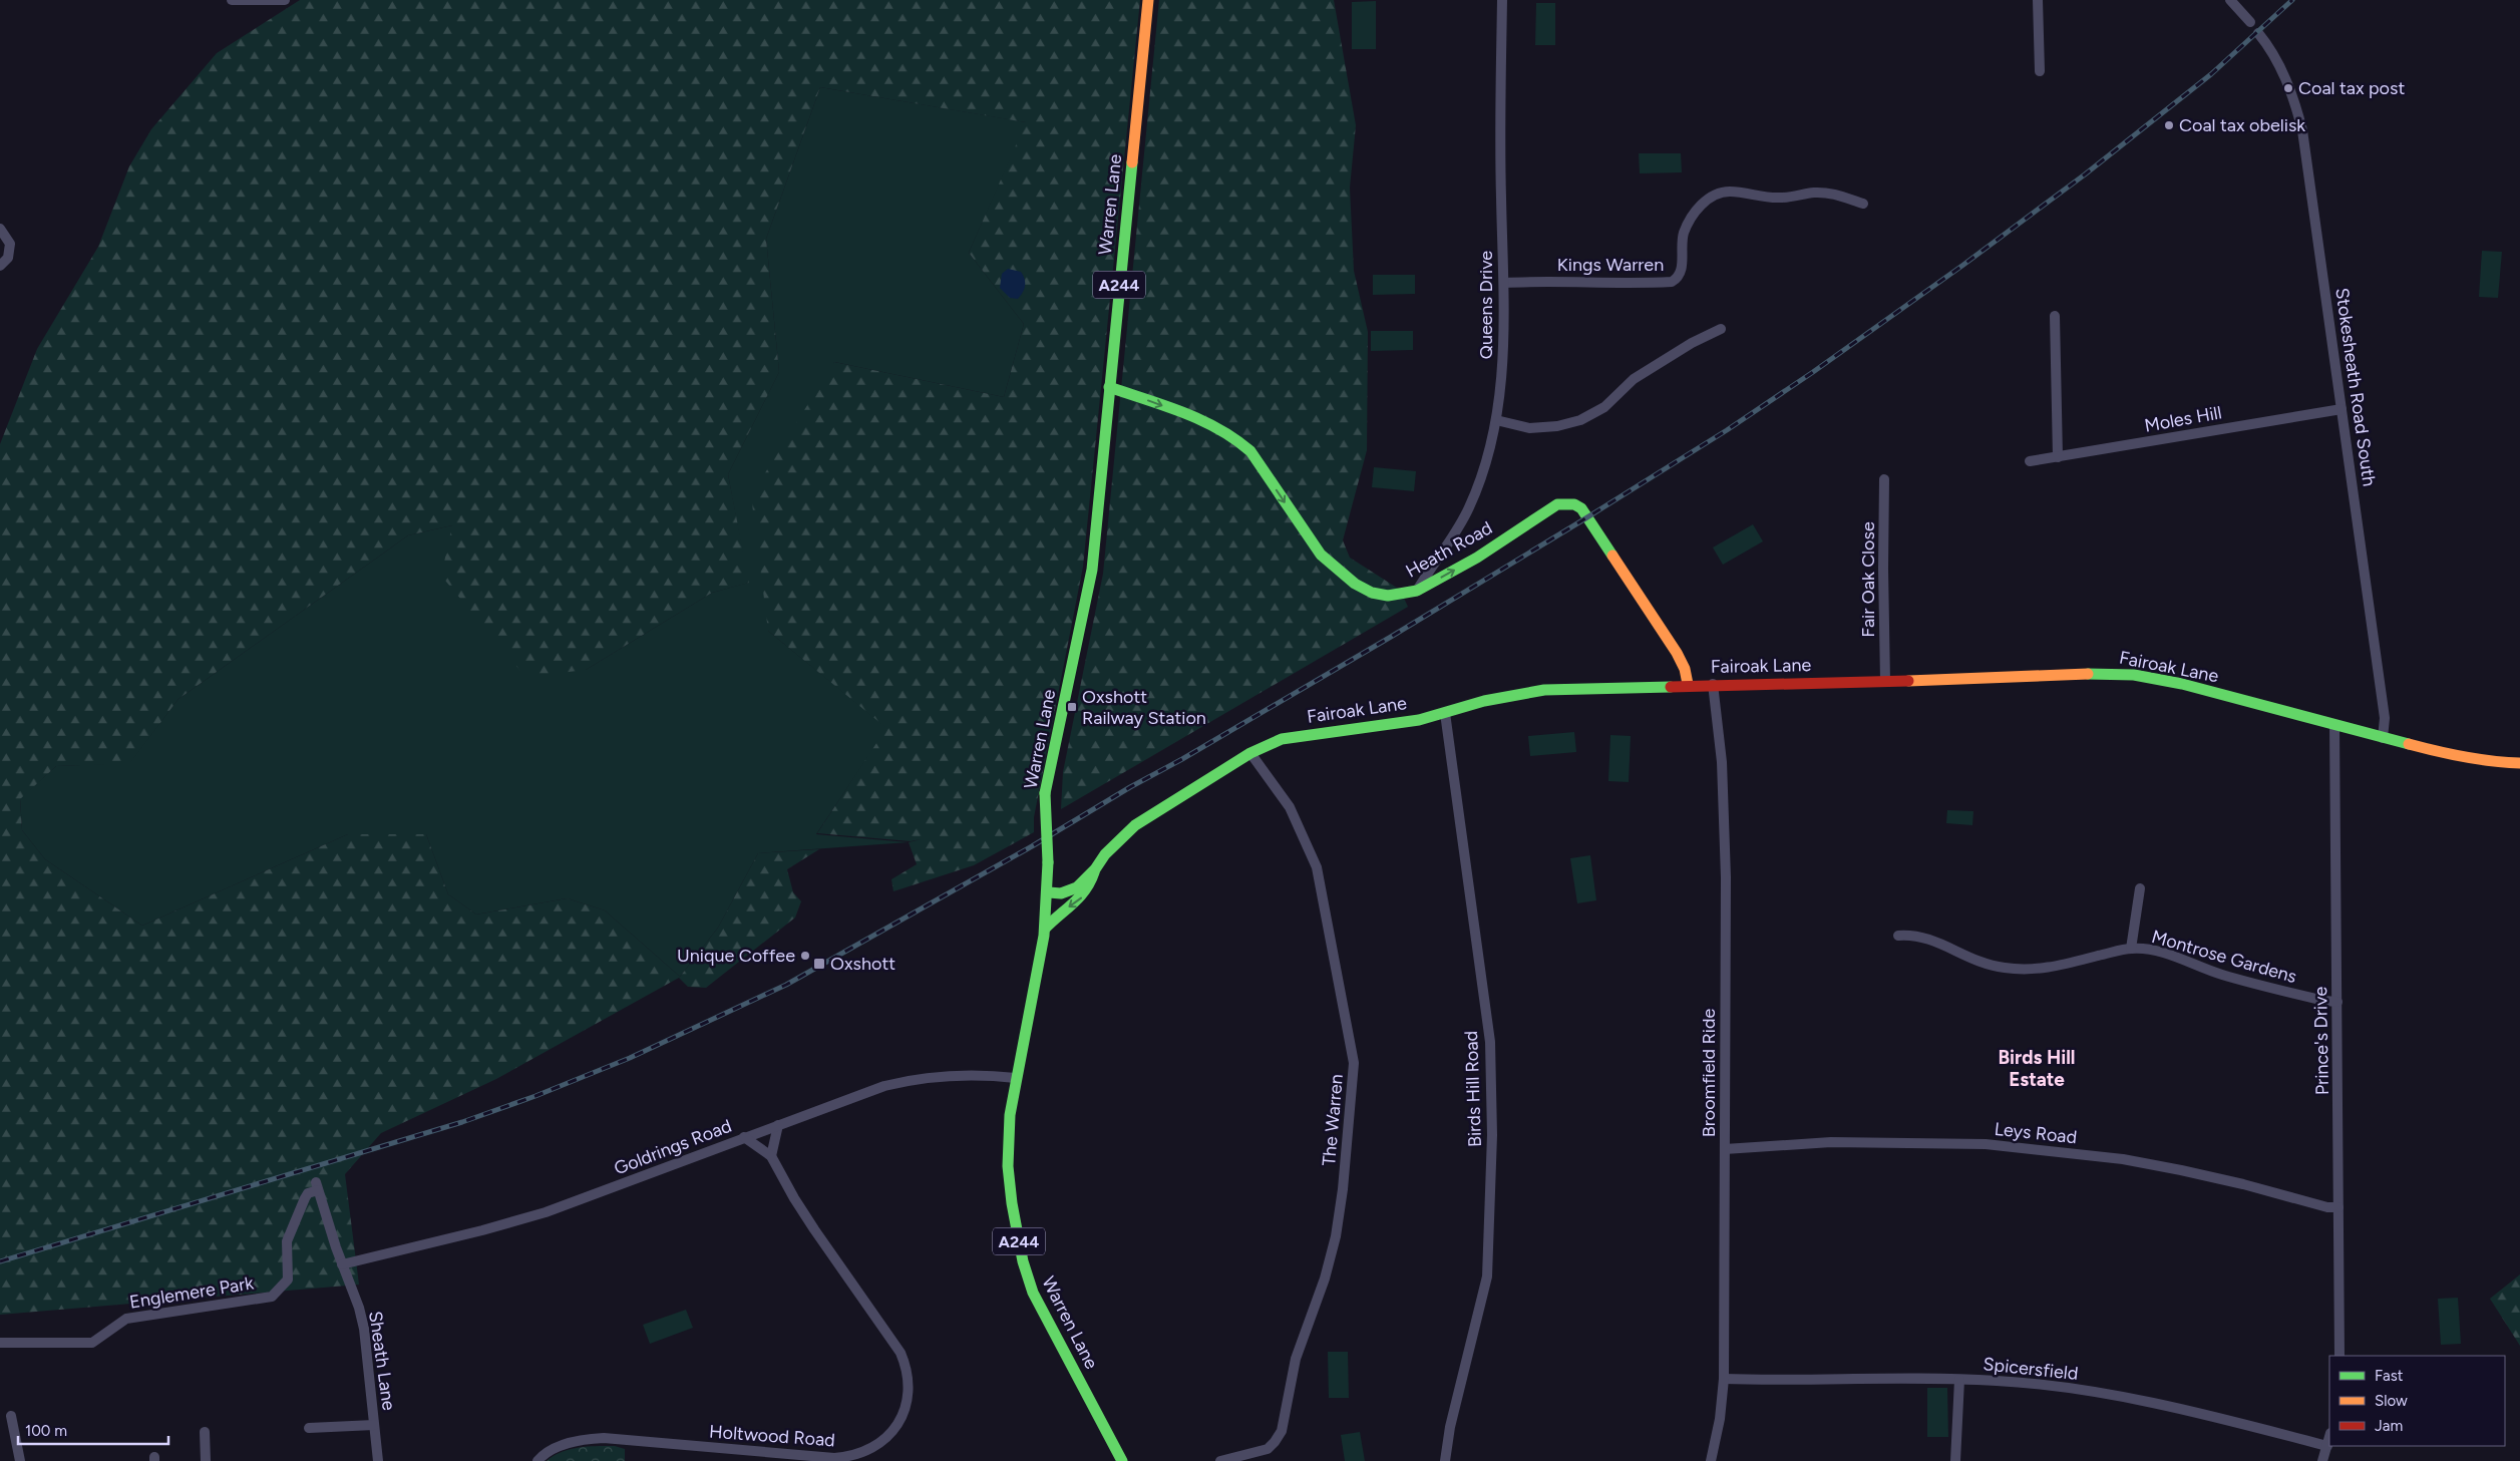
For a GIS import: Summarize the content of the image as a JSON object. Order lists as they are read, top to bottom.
{
  "streets": {
    "main road": [
      "Warren Lane",
      "A244",
      "Heath Road",
      "Fairoak Lane"
    ],
    "street": [
      "Kings Warren",
      "Queens Drive",
      "Stokesheath Road South",
      "Moles Hill",
      "Fair Oak Close",
      "Montrose Gardens",
      "Prince's Drive",
      "Broomfield Ride",
      "Birds Hill Road",
      "The Warren",
      "Leys Road",
      "Goldrings Road",
      "Englemere Park",
      "Sheath Lane",
      "Spicersfield",
      "Holtwood Road"
    ]
  },
  "crossings": [
    ["Warren Lane", "Heath Road"],
    ["Warren Lane", "Fairoak Lane"],
    ["Warren Lane", "Goldrings Road"],
    ["Kings Warren", "Queens Drive"],
    ["Queens Drive", "Heath Road"],
    ["Stokesheath Road South", "Moles Hill"],
    ["Stokesheath Road South", "Fairoak Lane"],
    ["Heath Road", "Fairoak Lane"],
    ["Fair Oak Close", "Fairoak Lane"],
    ["Fairoak Lane", "Prince's Drive"],
    ["Fairoak Lane", "Broomfield Ride"],
    ["Fairoak Lane", "Birds Hill Road"],
    ["Fairoak Lane", "The Warren"],
    ["Montrose Gardens", "Prince's Drive"],
    ["Prince's Drive", "Leys Road"],
    ["Broomfield Ride", "Leys Road"],
    ["Broomfield Ride", "Spicersfield"],
    ["Goldrings Road", "Sheath Lane"],
    ["Goldrings Road", "Holtwood Road"],
    ["Englemere Park", "Sheath Lane"]
  ],
  "one_way": ["Heath Road"],
  "districts": ["Birds Hill Estate"],
  "places": {
    "other": ["Coal tax post", "Coal tax obelisk", "Unique Coffee"],
    "transit": ["Oxshott Railway Station", "Oxshott"]
  },
  "legend": ["Fast", "Slow", "Jam"],
  "scale_bar": "100 m"
}
